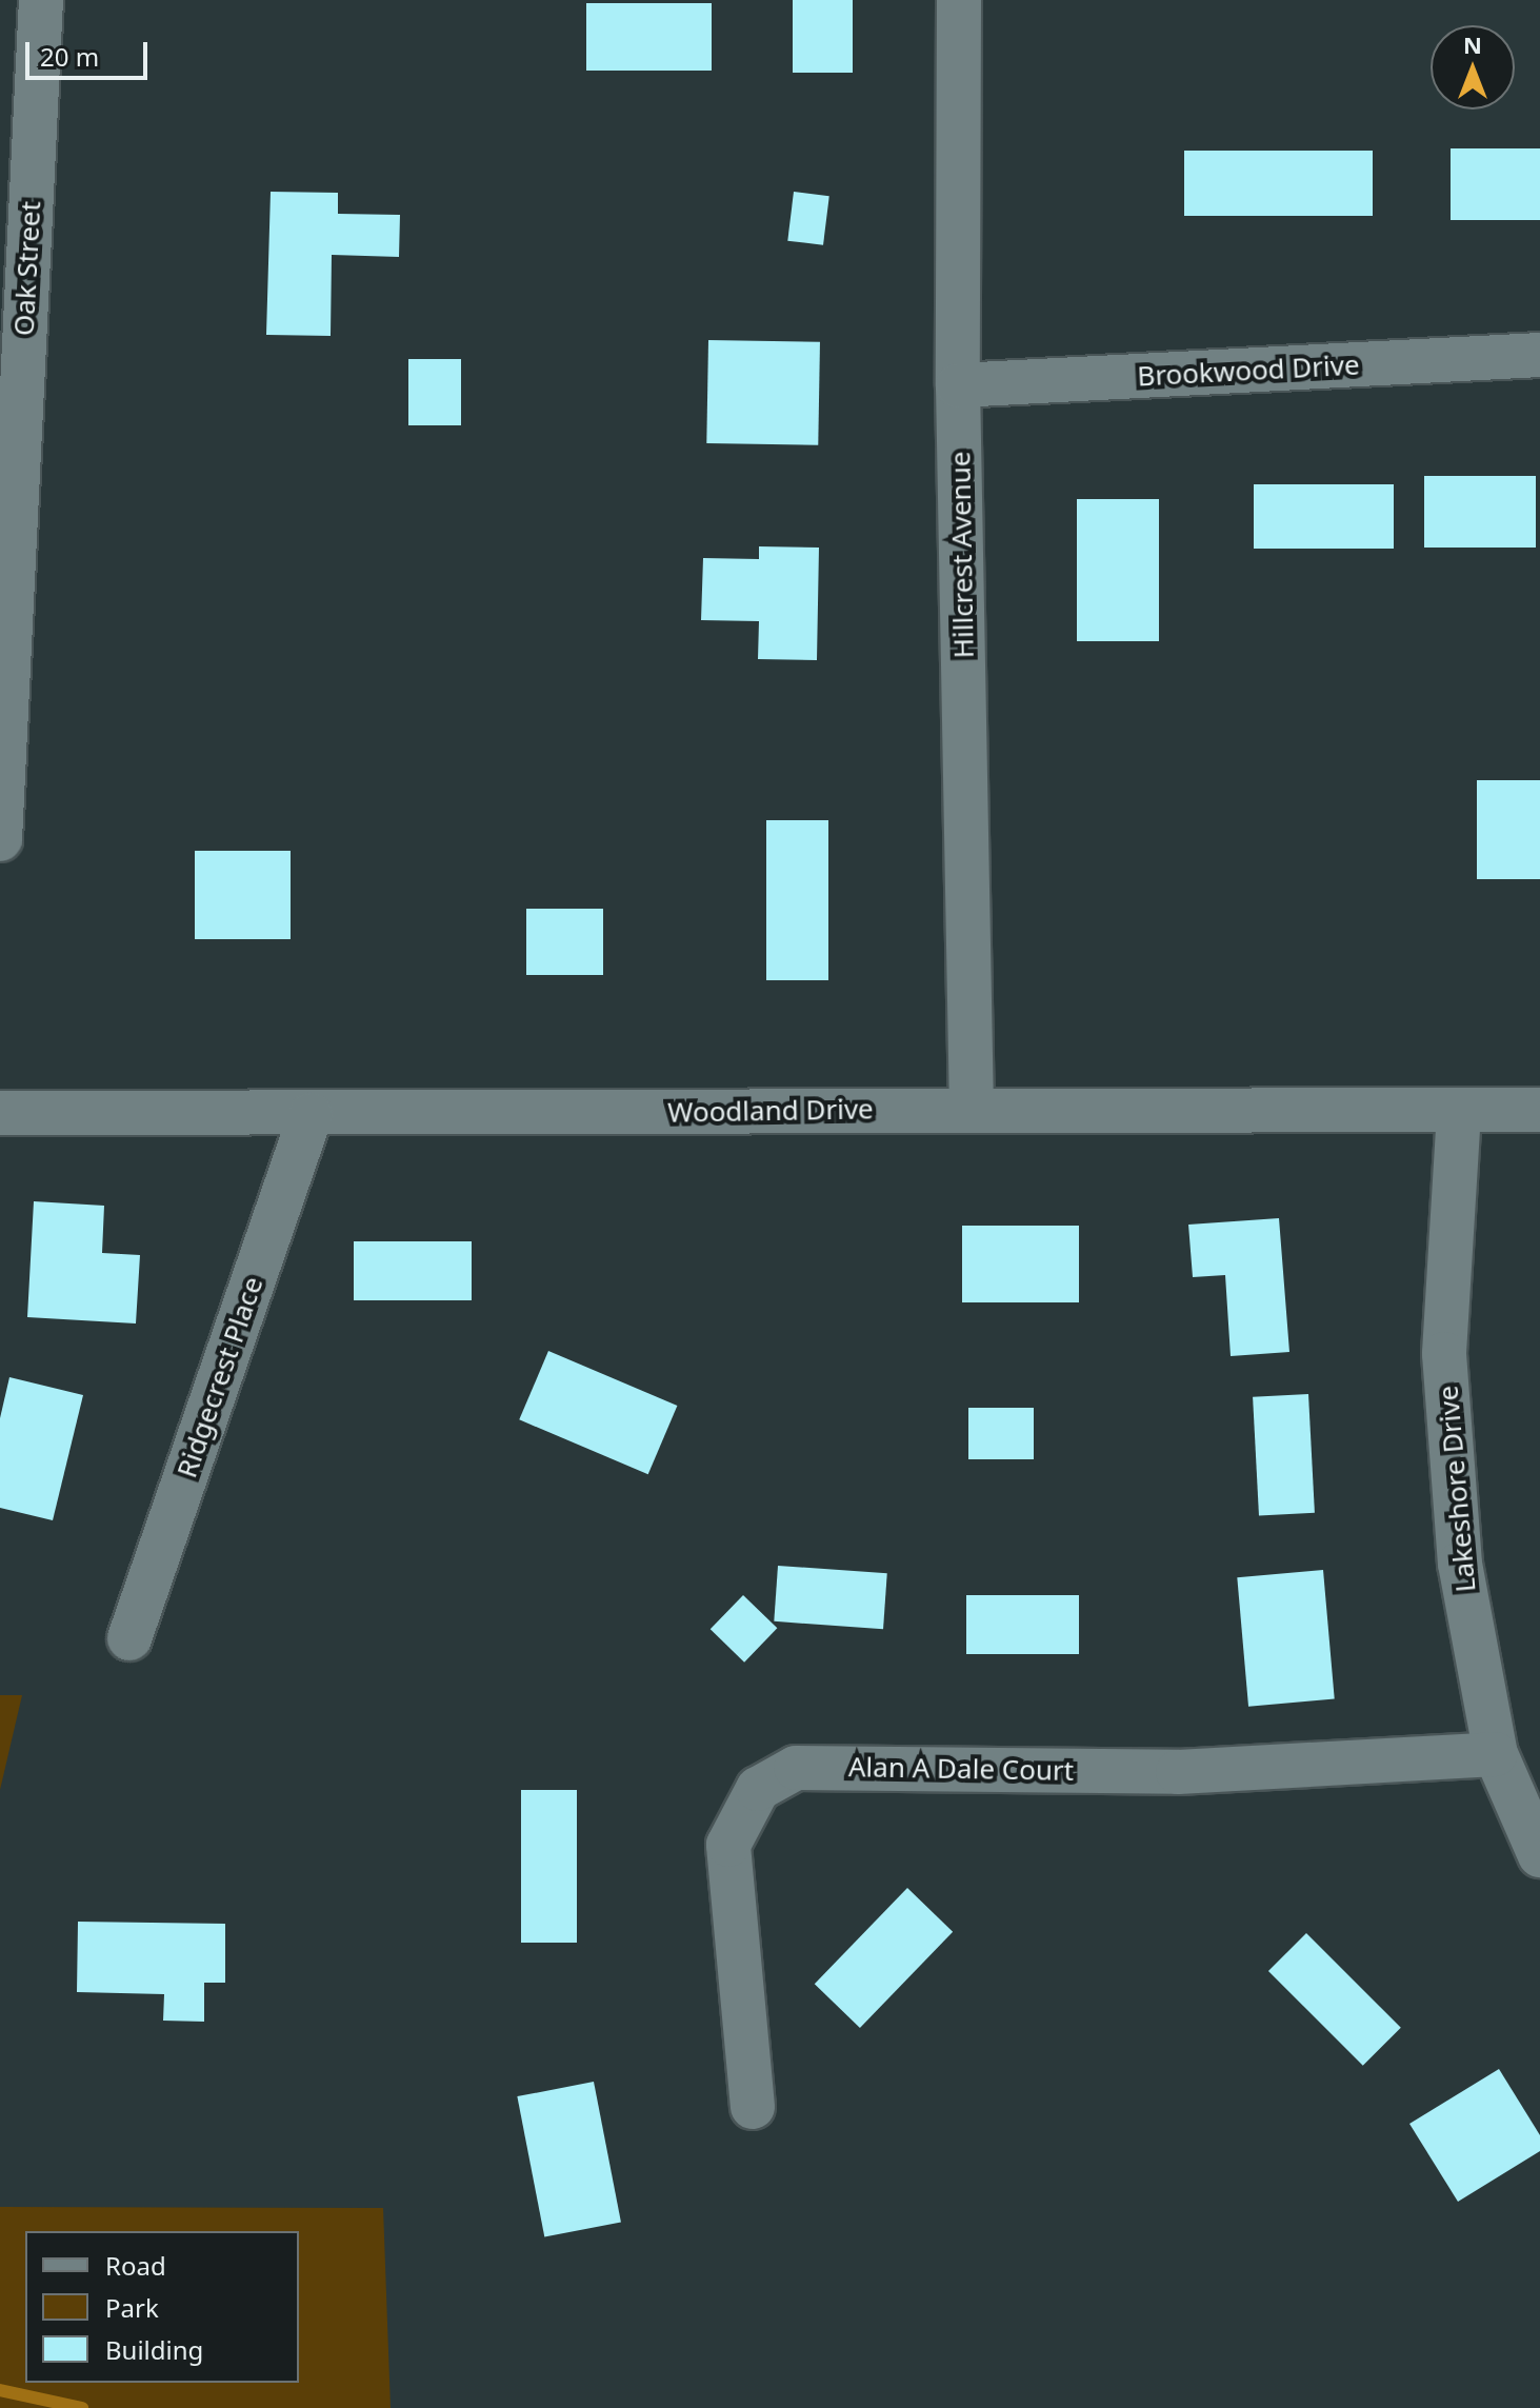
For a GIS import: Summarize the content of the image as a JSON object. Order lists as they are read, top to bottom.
{
  "streets": {
    "street": [
      "Oak Street",
      "Brookwood Drive",
      "Hillcrest Avenue",
      "Woodland Drive",
      "Ridgecrest Place",
      "Lakeshore Drive",
      "Alan A Dale Court"
    ]
  },
  "crossings": [
    ["Brookwood Drive", "Hillcrest Avenue"],
    ["Hillcrest Avenue", "Woodland Drive"],
    ["Woodland Drive", "Ridgecrest Place"],
    ["Woodland Drive", "Lakeshore Drive"],
    ["Lakeshore Drive", "Alan A Dale Court"]
  ],
  "legend": ["Road", "Park", "Building"],
  "scale_bar": "20 m",
  "north": "top"
}
